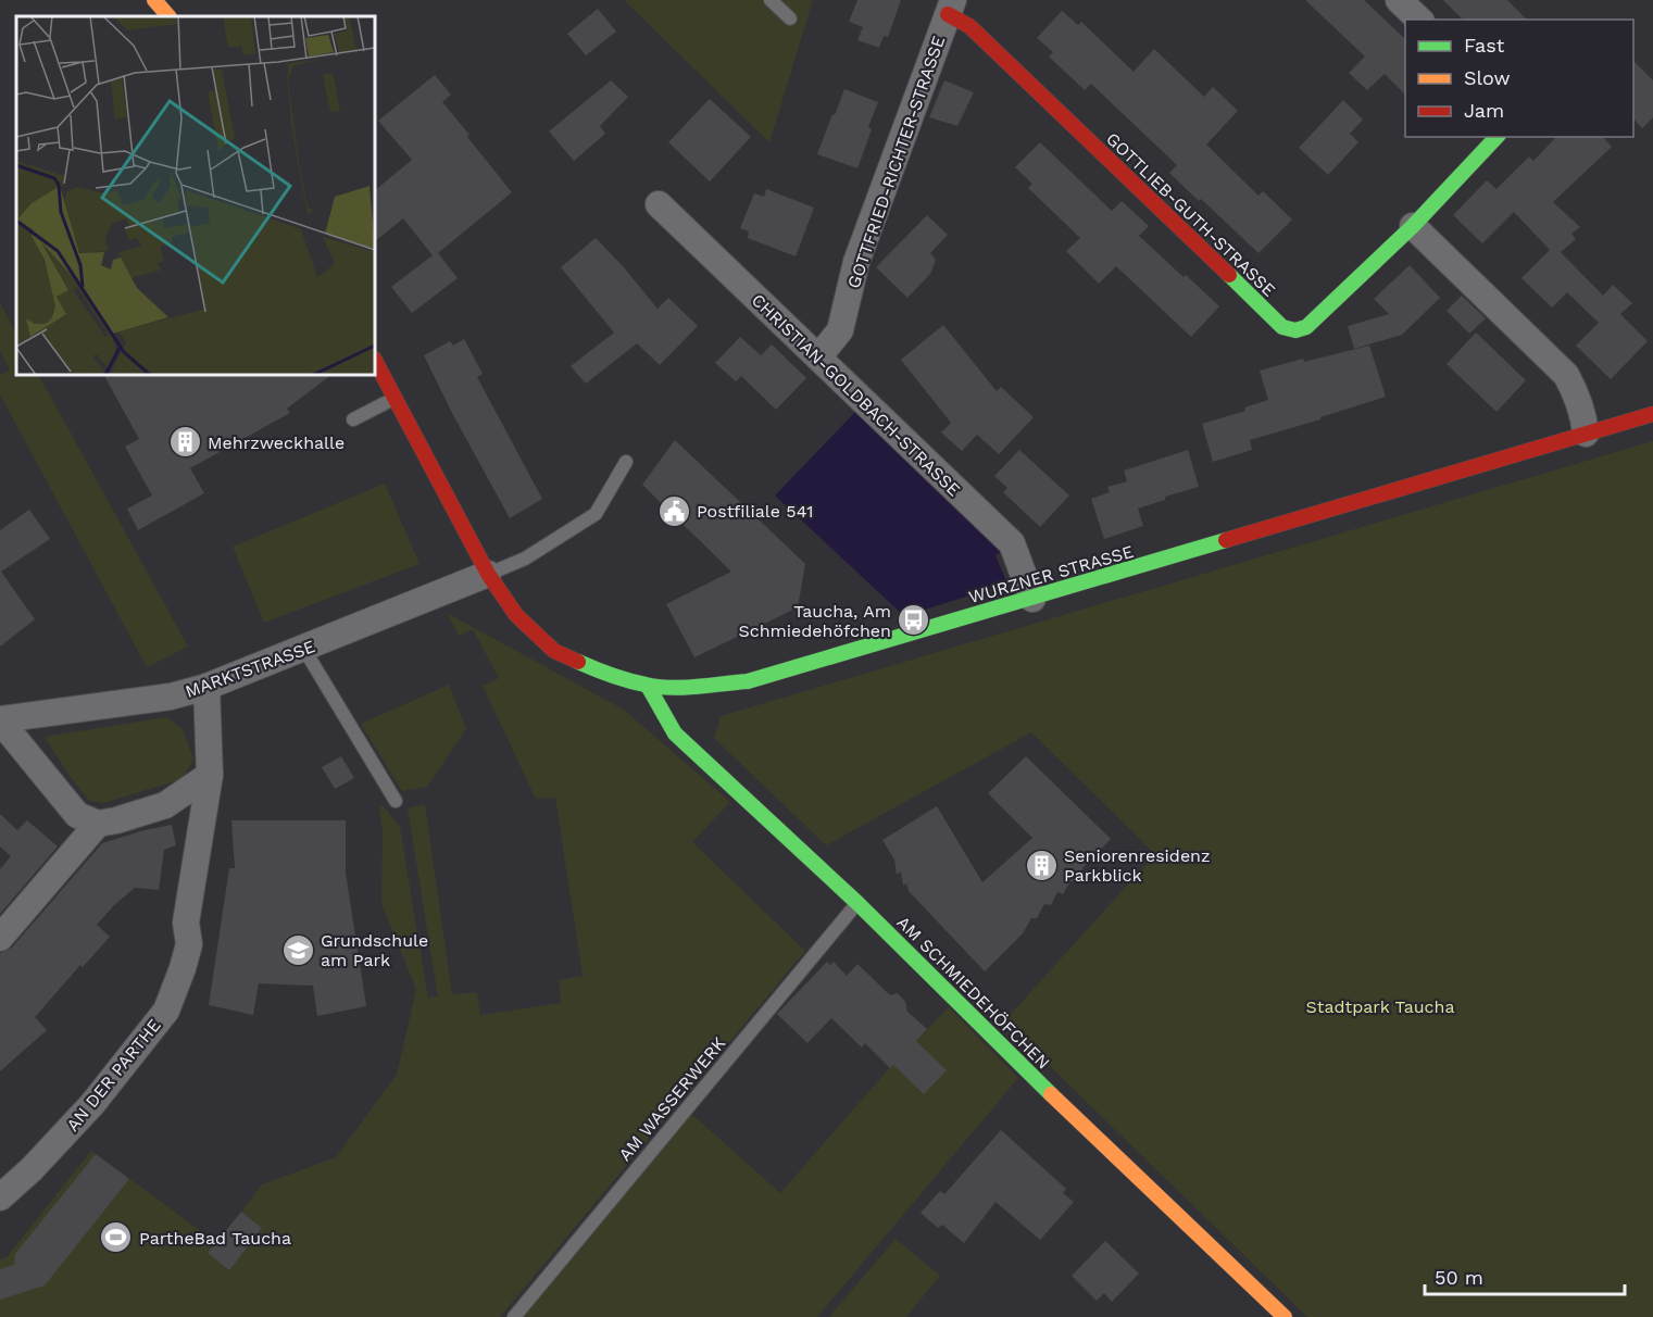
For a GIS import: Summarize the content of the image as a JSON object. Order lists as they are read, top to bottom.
{
  "streets": {
    "street": [
      "GOTTFRIED-RICHTER-STRASSE",
      "GOTTLIEB-GUTH-STRASSE",
      "CHRISTIAN-GOLDBACH-STRASSE",
      "WURZNER STRASSE",
      "MARKTSTRASSE",
      "AM SCHMIEDEHÖFCHEN",
      "AN DER PARTHE"
    ],
    "lane": ["AM WASSERWERK"]
  },
  "crossings": [
    ["GOTTFRIED-RICHTER-STRASSE", "GOTTLIEB-GUTH-STRASSE"],
    ["GOTTFRIED-RICHTER-STRASSE", "CHRISTIAN-GOLDBACH-STRASSE"],
    ["CHRISTIAN-GOLDBACH-STRASSE", "WURZNER STRASSE"],
    ["WURZNER STRASSE", "MARKTSTRASSE"],
    ["WURZNER STRASSE", "AM SCHMIEDEHÖFCHEN"],
    ["MARKTSTRASSE", "AN DER PARTHE"],
    ["AM SCHMIEDEHÖFCHEN", "AM WASSERWERK"]
  ],
  "parks": ["Stadtpark Taucha"],
  "places": {
    "building": ["Mehrzweckhalle", "Seniorenresidenz Parkblick"],
    "public building": ["Postfiliale 541"],
    "bus stop": ["Taucha, Am Schmiedehöfchen"],
    "school or university": ["Grundschule am Park"],
    "sports": ["PartheBad Taucha"]
  },
  "legend": ["Fast", "Slow", "Jam"],
  "scale_bar": "50 m"
}
